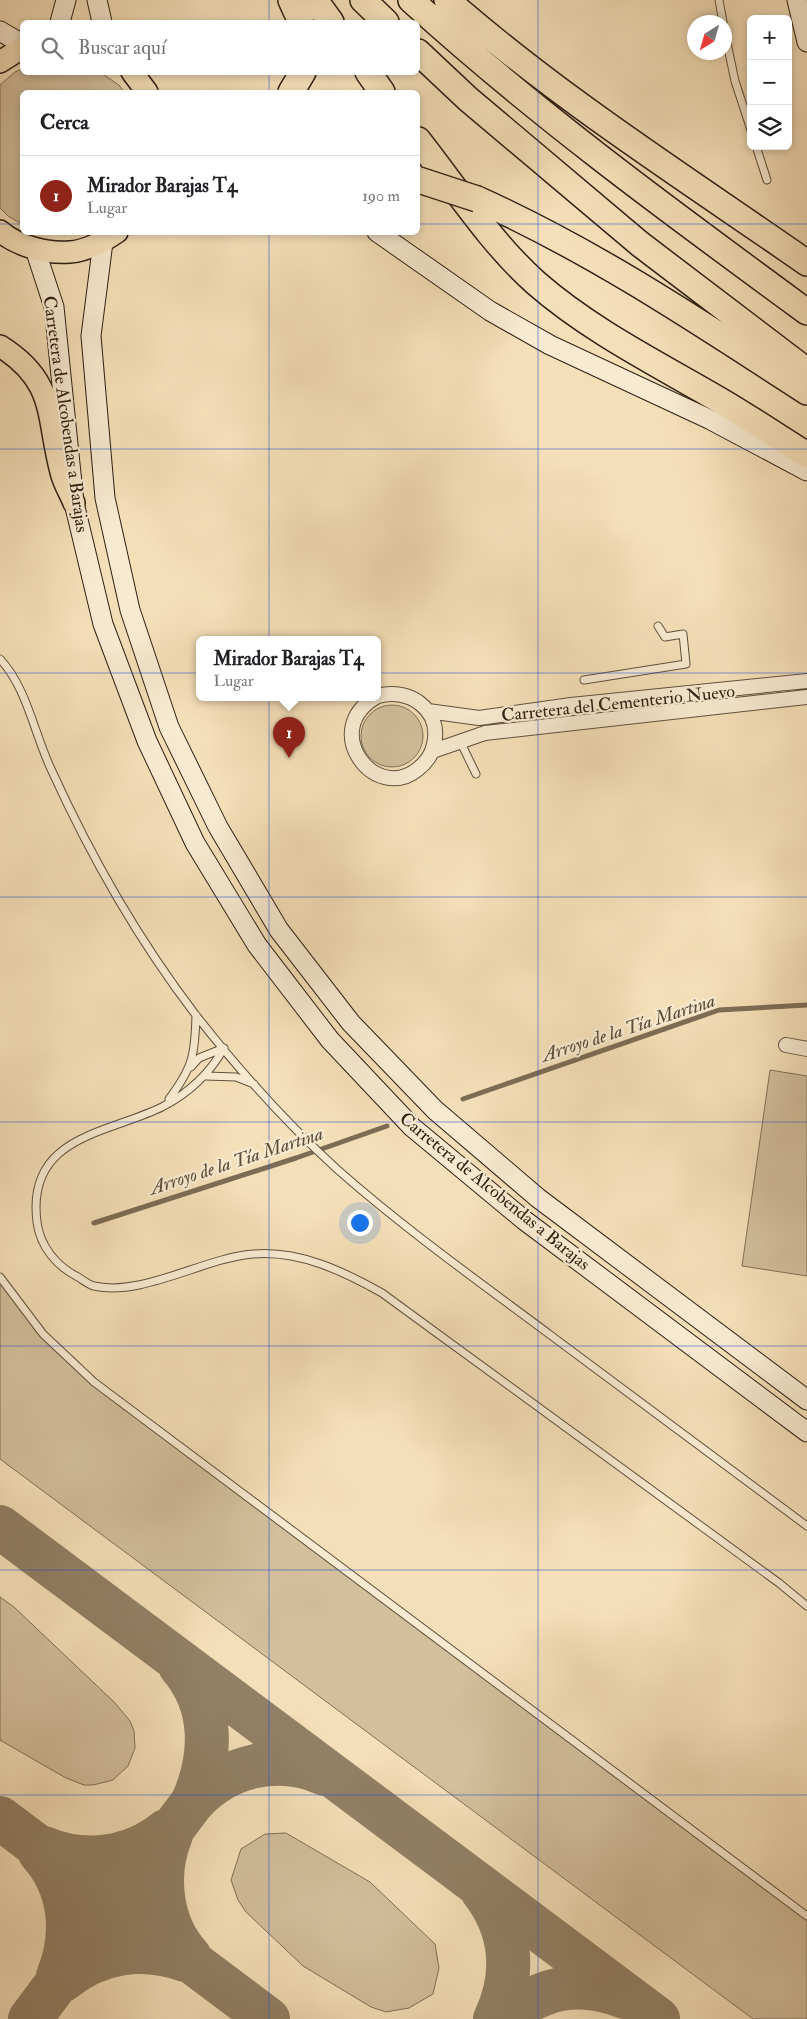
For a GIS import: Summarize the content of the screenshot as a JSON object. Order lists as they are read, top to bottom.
{
  "streets": {
    "street": ["Carretera de Alcobendas a Barajas", "Carretera del Cementerio Nuevo"]
  },
  "water": ["Arroyo de la Tía Martina"],
  "north": "bottom left",
  "page": {
    "map_buttons": ["+", "−"],
    "search": "Buscar aquí",
    "heading": "Cerca",
    "list": [
      {
        "mark": "1",
        "name": "Mirador Barajas T4",
        "note": "Lugar",
        "value": "190 m"
      }
    ],
    "popup": ["Mirador Barajas T4", "Lugar"],
    "pins": "1"
  }
}
